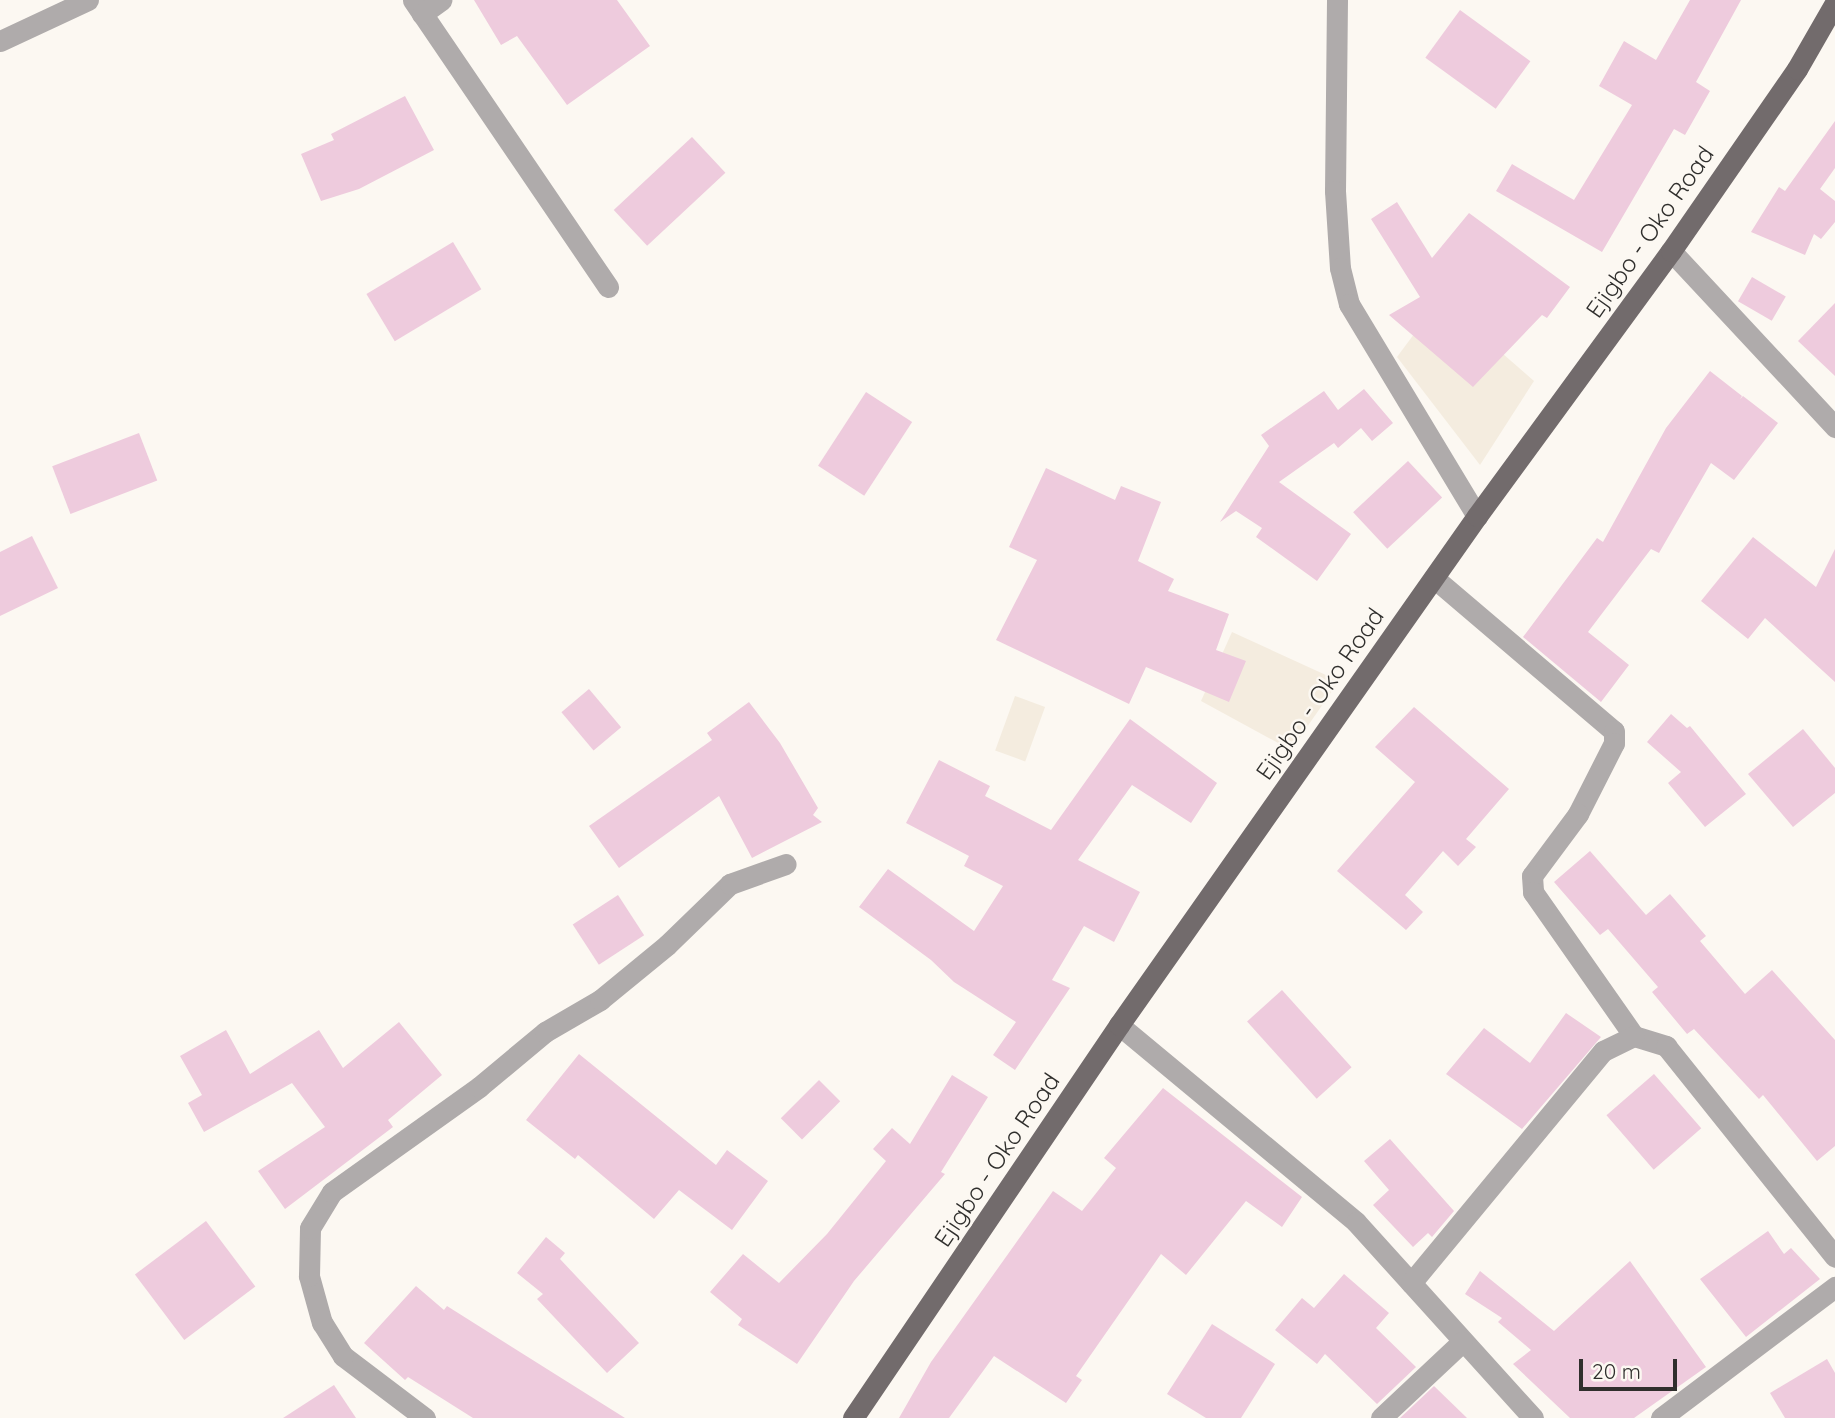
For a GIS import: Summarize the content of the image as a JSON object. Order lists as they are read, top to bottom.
{
  "streets": {
    "main road": ["Ejigbo - Oko Road"]
  },
  "scale_bar": "20 m"
}
